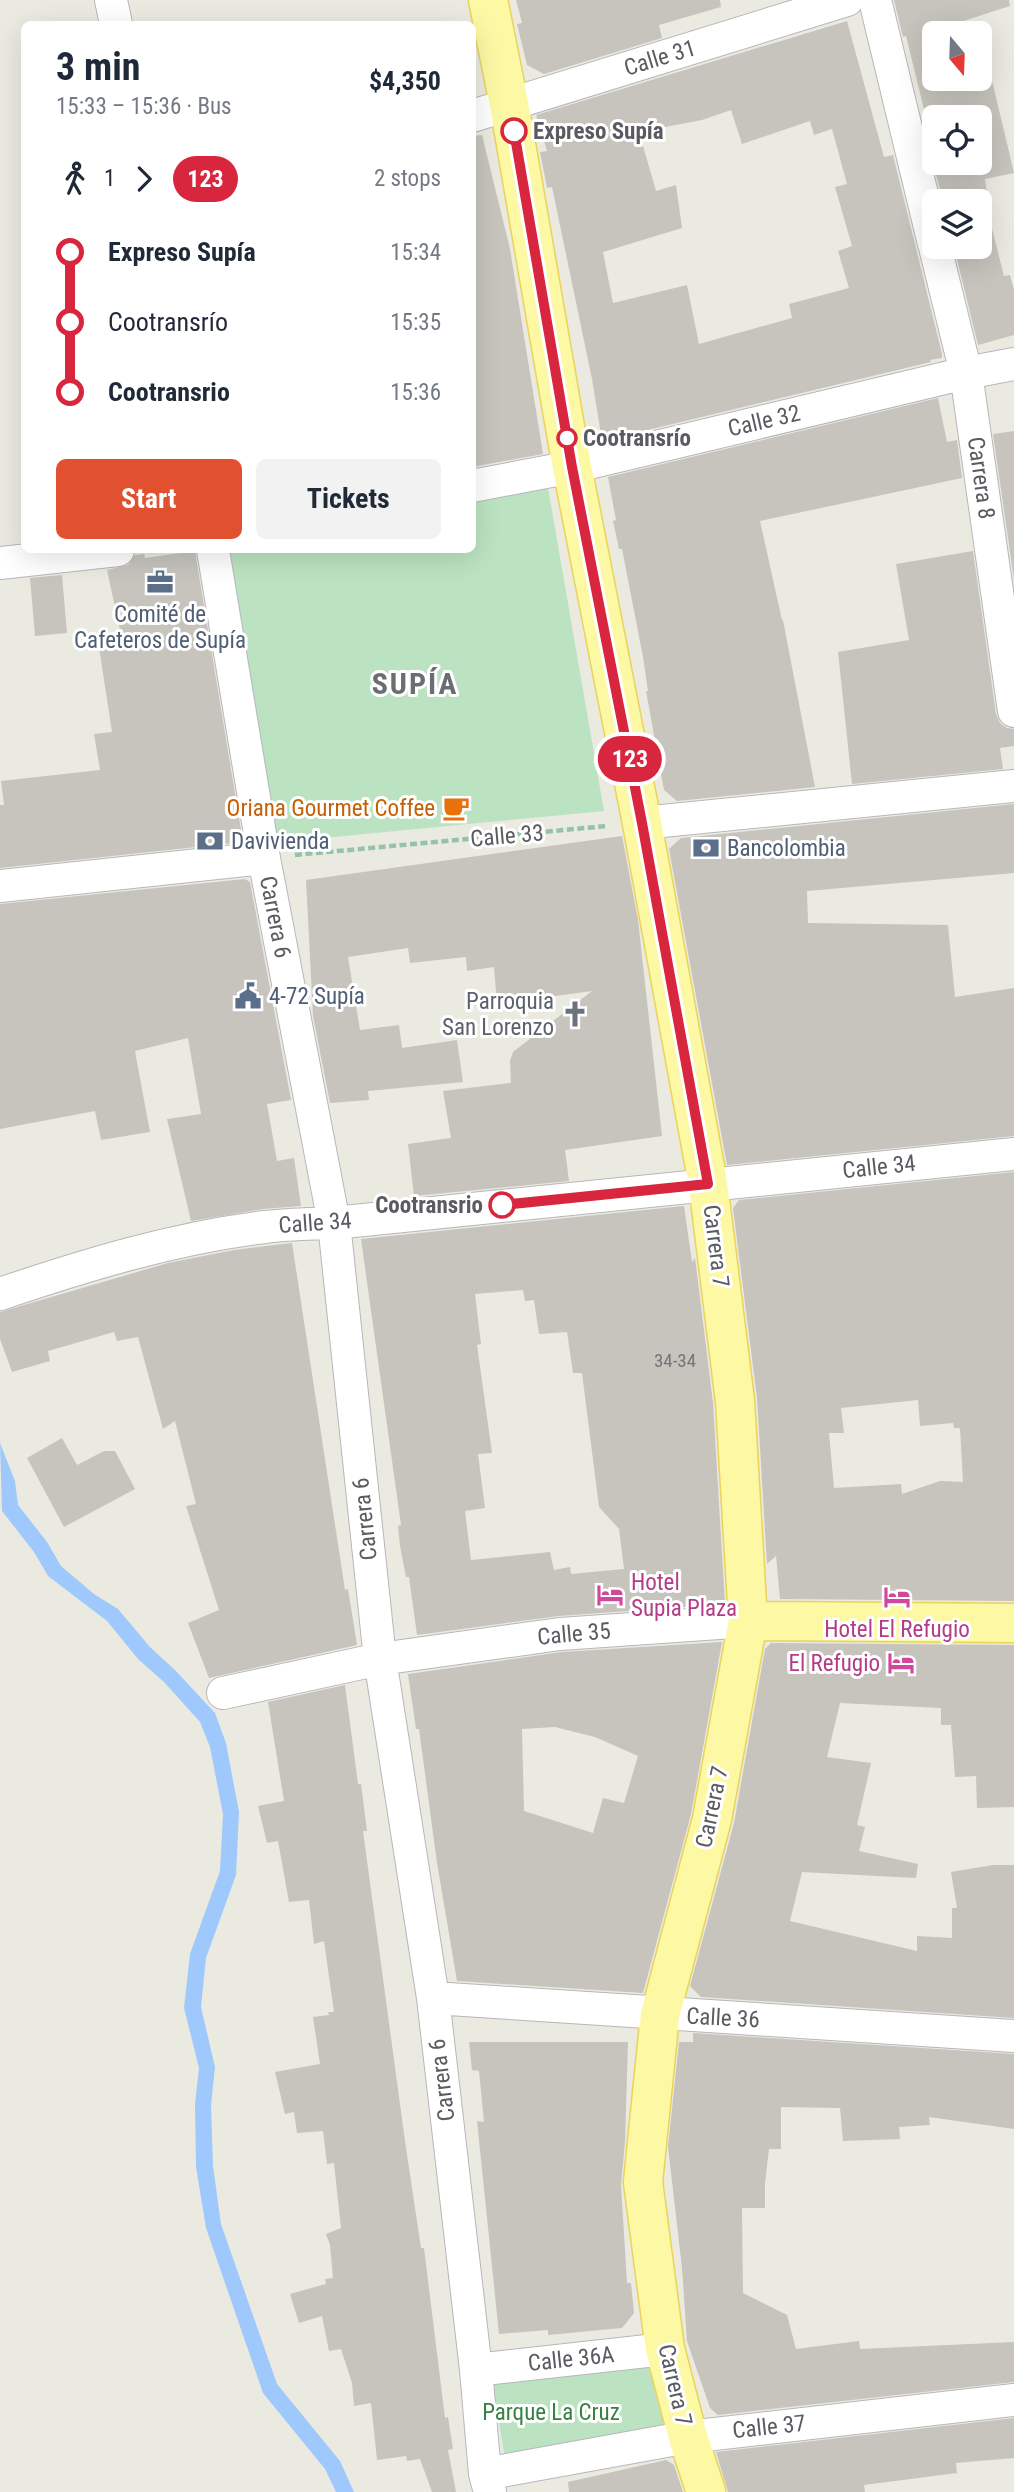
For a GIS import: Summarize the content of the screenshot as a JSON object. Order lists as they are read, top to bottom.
{
  "streets": {
    "main road": ["Carrera 7", "Calle 35"],
    "street": [
      "Calle 31",
      "Calle 32",
      "Carrera 8",
      "Carrera 6",
      "Calle 34",
      "Calle 36",
      "Calle 36A",
      "Calle 37"
    ],
    "path": ["Calle 33"]
  },
  "crossings": [
    ["Calle 31", "Carrera 7"],
    ["Calle 32", "Carrera 8"],
    ["Calle 32", "Carrera 7"],
    ["Calle 33", "Carrera 6"],
    ["Calle 33", "Carrera 7"],
    ["Carrera 6", "Calle 34"],
    ["Carrera 6", "Calle 35"],
    ["Carrera 6", "Calle 36"],
    ["Carrera 6", "Calle 36A"],
    ["Carrera 6", "Calle 37"],
    ["Calle 34", "Carrera 7"],
    ["Carrera 7", "Calle 35"],
    ["Carrera 7", "Calle 36"],
    ["Carrera 7", "Calle 36A"],
    ["Carrera 7", "Calle 37"]
  ],
  "districts": ["SUPÍA"],
  "parks": ["Parque La Cruz"],
  "places": {
    "other": ["Expreso Supía", "Cootransrío", "Cootransrio"],
    "office": ["Comité de Cafeteros de Supía"],
    "cafe": ["Oriana Gourmet Coffee"],
    "bank": ["Davivienda", "Bancolombia"],
    "public building": ["4-72 Supía"],
    "church": ["Parroquia San Lorenzo"],
    "hotel": ["Hotel Supia Plaza", "Hotel El Refugio", "El Refugio"]
  },
  "lines": ["bus line 123"],
  "house_numbers": ["34-34"],
  "north": "bottom",
  "page": {
    "on_map": "123",
    "heading": ["3 min", "15:33 – 15:36 · Bus", "$4,350"],
    "legs": ["1", "123", "2 stops"],
    "list": [
      {
        "name": "Expreso Supía",
        "value": "15:34"
      },
      {
        "name": "Cootransrío",
        "value": "15:35"
      },
      {
        "name": "Cootransrio",
        "value": "15:36"
      }
    ],
    "buttons": ["Start", "Tickets"]
  }
}
